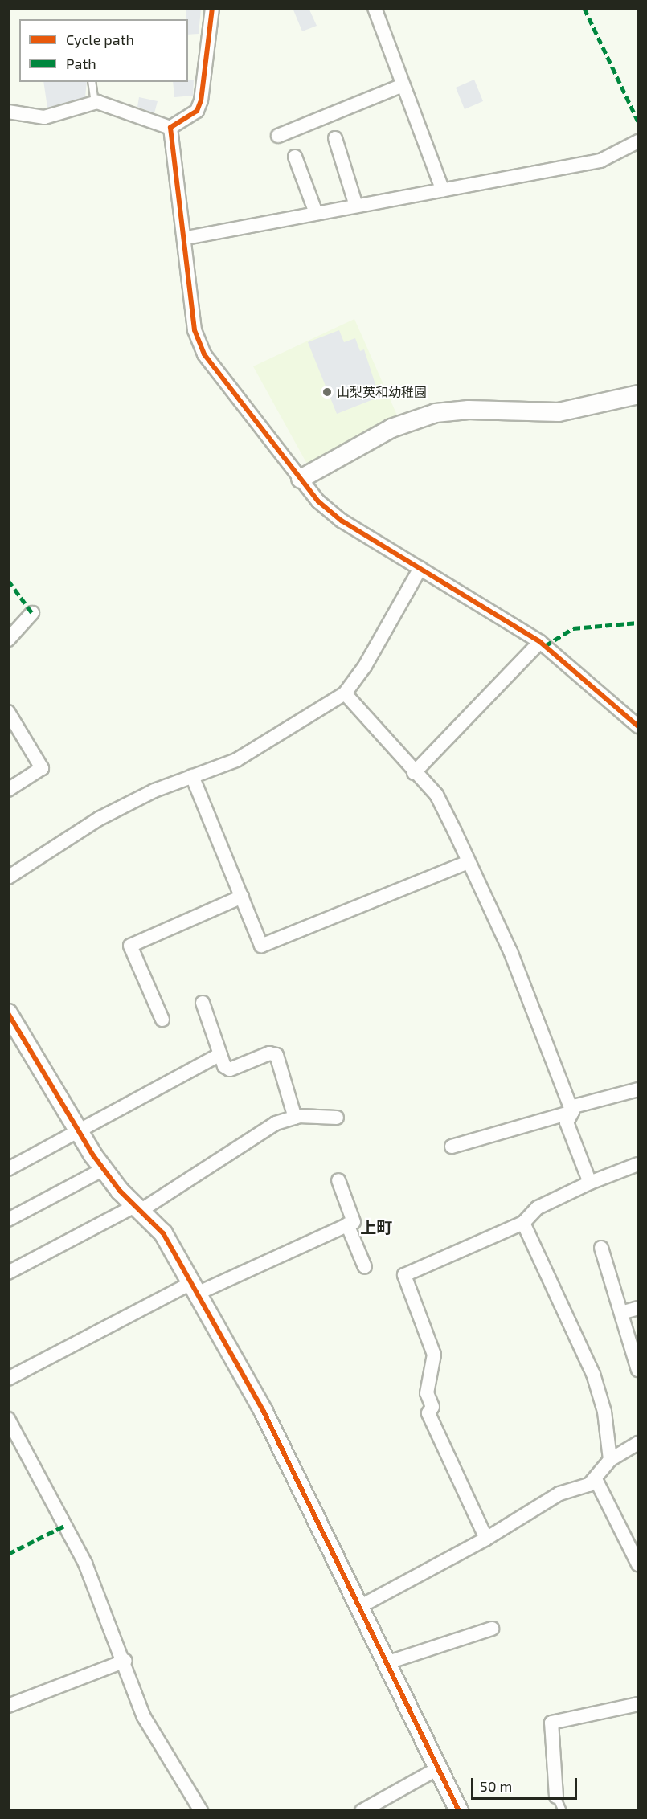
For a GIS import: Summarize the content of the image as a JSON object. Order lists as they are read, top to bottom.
{
  "districts": ["上町"],
  "places": ["山梨英和幼稚園"],
  "legend": ["Cycle path", "Path"],
  "scale_bar": "50 m"
}
